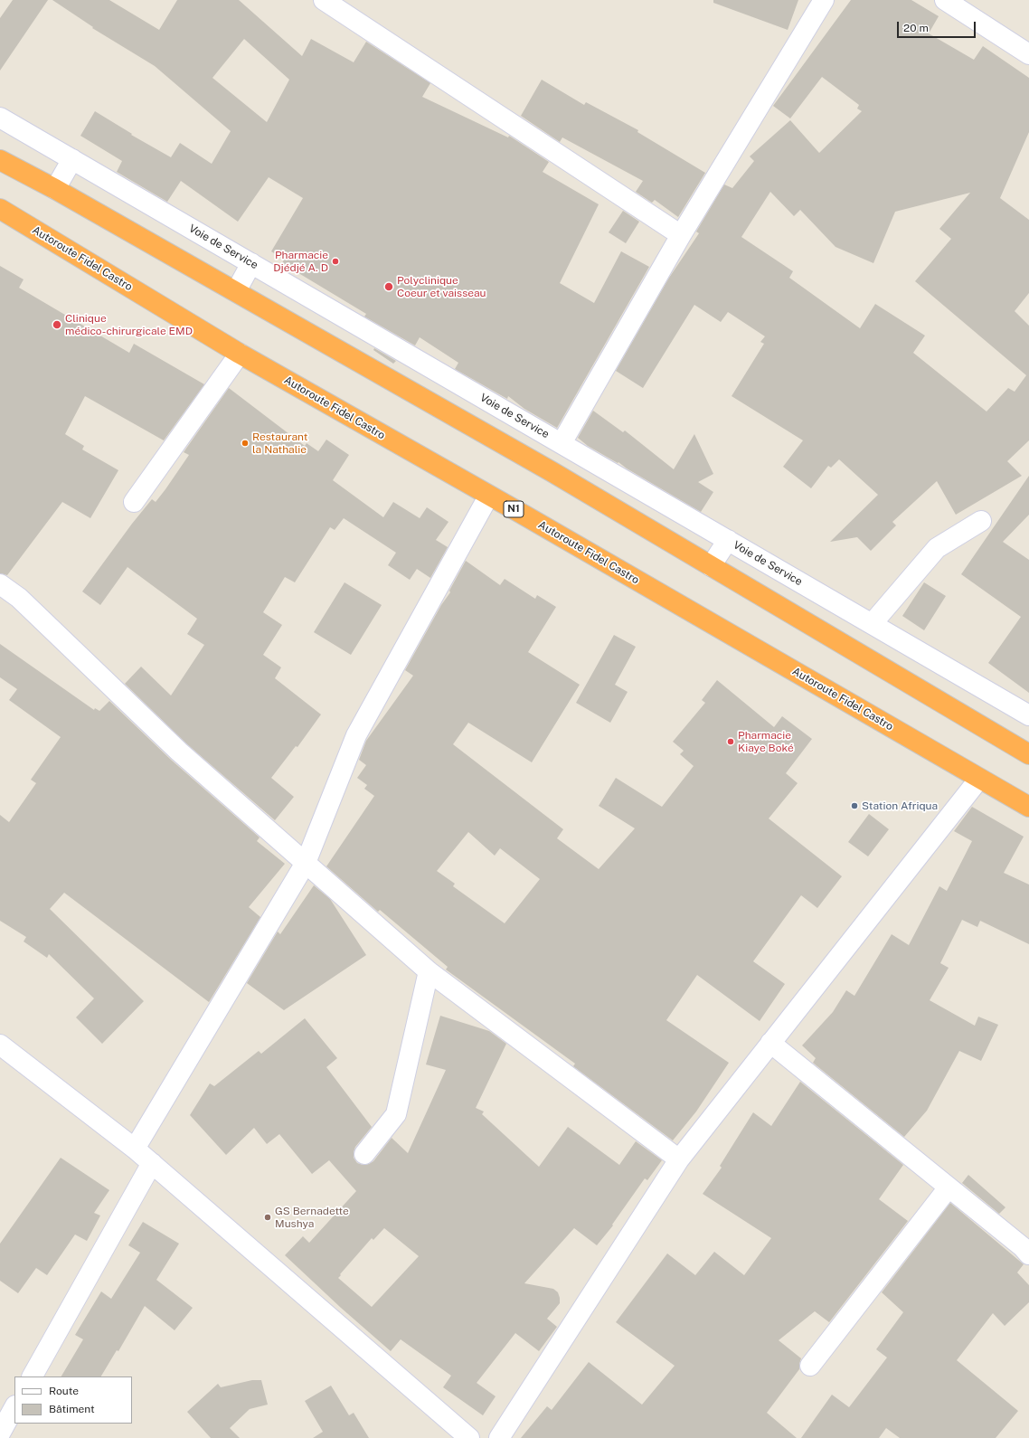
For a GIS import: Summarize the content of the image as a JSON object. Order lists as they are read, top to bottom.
{
  "streets": {
    "highway": ["Autoroute Fidel Castro", "N1"],
    "street": ["Voie de Service"]
  },
  "places": [
    "Pharmacie Djédjé A. D",
    "Polyclinique Coeur et vaisseau",
    "Clinique médico-chirurgicale EMD",
    "Restaurant la Nathalie",
    "Pharmacie Kiaye Boké",
    "Station Afriqua",
    "GS Bernadette Mushya"
  ],
  "legend": ["Route", "Bâtiment"],
  "scale_bar": "20 m"
}
